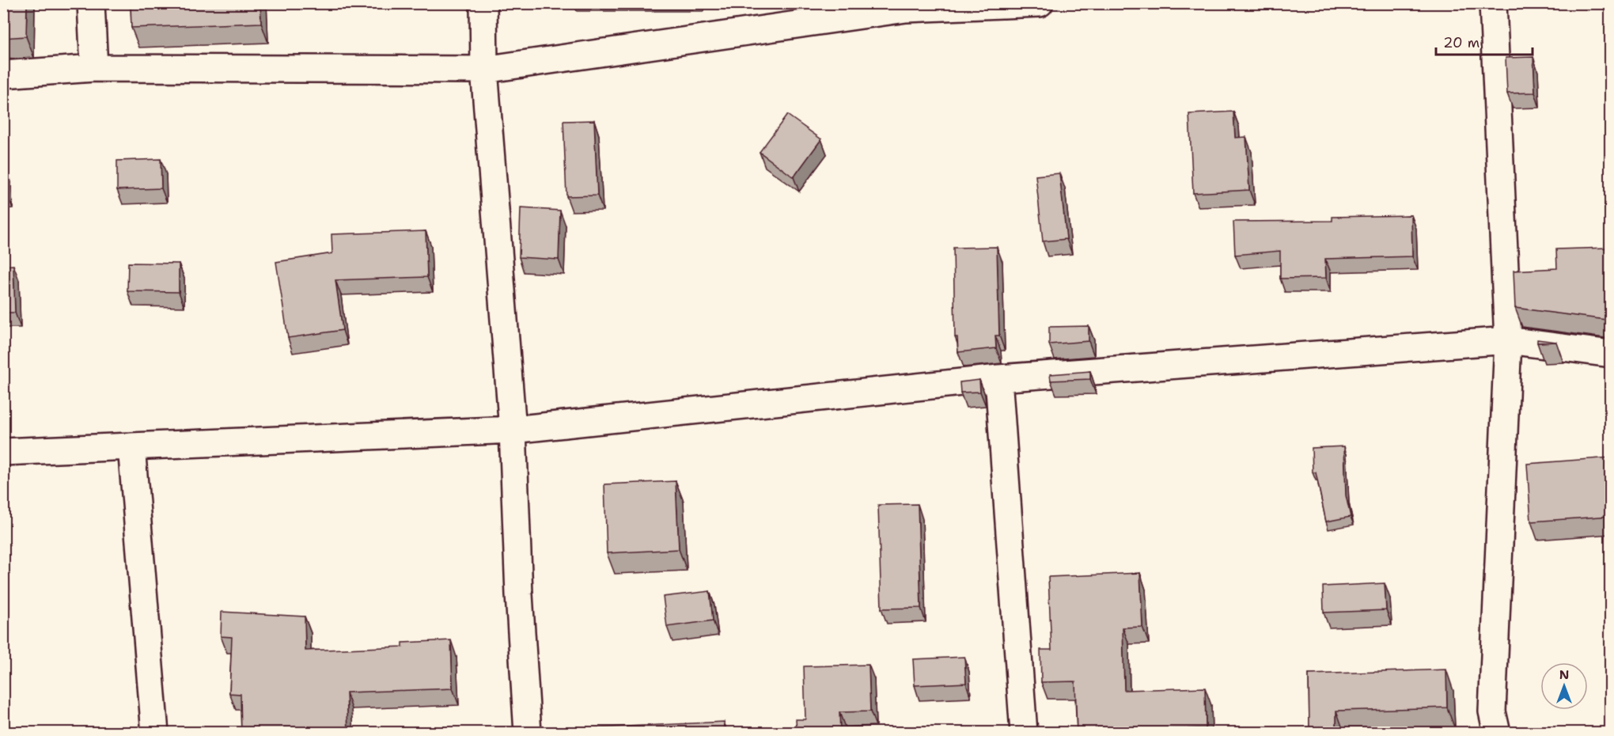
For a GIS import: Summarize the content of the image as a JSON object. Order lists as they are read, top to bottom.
{
  "scale_bar": "20 m",
  "north": "top"
}
